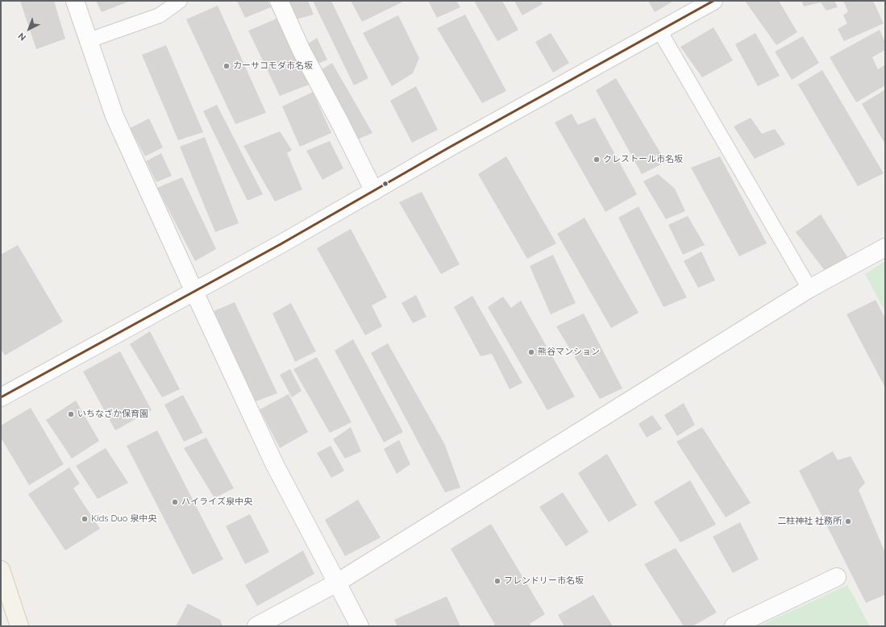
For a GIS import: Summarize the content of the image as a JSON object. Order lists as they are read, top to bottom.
{
  "places": [
    "カーサコモダ市名坂",
    "クレストール市名坂",
    "熊谷マンション",
    "いちなざか保育園",
    "ハイライズ泉中央",
    "Kids Duo 泉中央",
    "二柱神社 社務所",
    "フレンドリー市名坂"
  ],
  "north": "bottom left"
}
